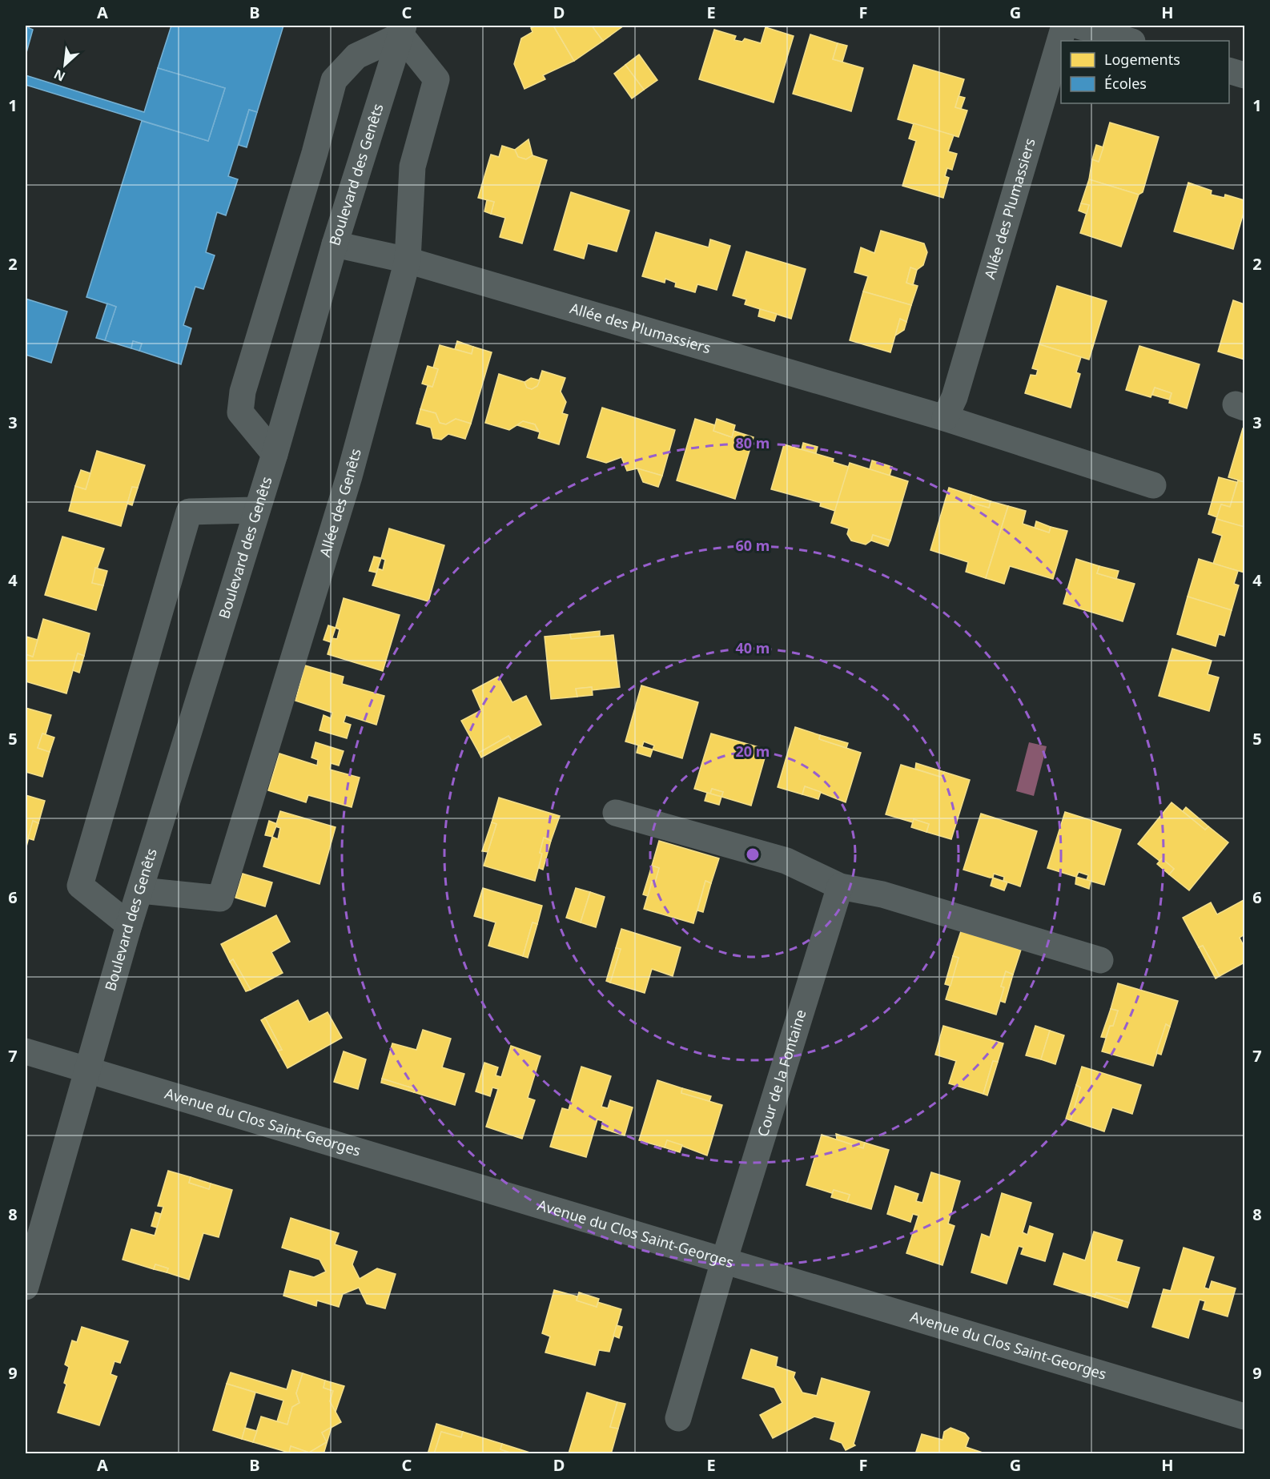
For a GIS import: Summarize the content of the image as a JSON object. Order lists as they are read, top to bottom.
{
  "streets": {
    "street": [
      "Boulevard des Genêts",
      "Allée des Plumassiers",
      "Allée des Genêts",
      "Cour de la Fontaine",
      "Avenue du Clos Saint-Georges"
    ]
  },
  "crossings": [
    ["Boulevard des Genêts", "Allée des Plumassiers"],
    ["Boulevard des Genêts", "Allée des Genêts"],
    ["Boulevard des Genêts", "Avenue du Clos Saint-Georges"],
    ["Allée des Plumassiers", "Allée des Genêts"],
    ["Cour de la Fontaine", "Avenue du Clos Saint-Georges"]
  ],
  "legend": ["Logements", "Écoles"],
  "north": "bottom left",
  "grid": {
    "columns": [
      "A",
      "B",
      "C",
      "D",
      "E",
      "F",
      "G",
      "H"
    ],
    "rows": [
      "1",
      "2",
      "3",
      "4",
      "5",
      "6",
      "7",
      "8",
      "9"
    ]
  },
  "rings": [
    "80 m",
    "60 m",
    "40 m",
    "20 m"
  ]
}
